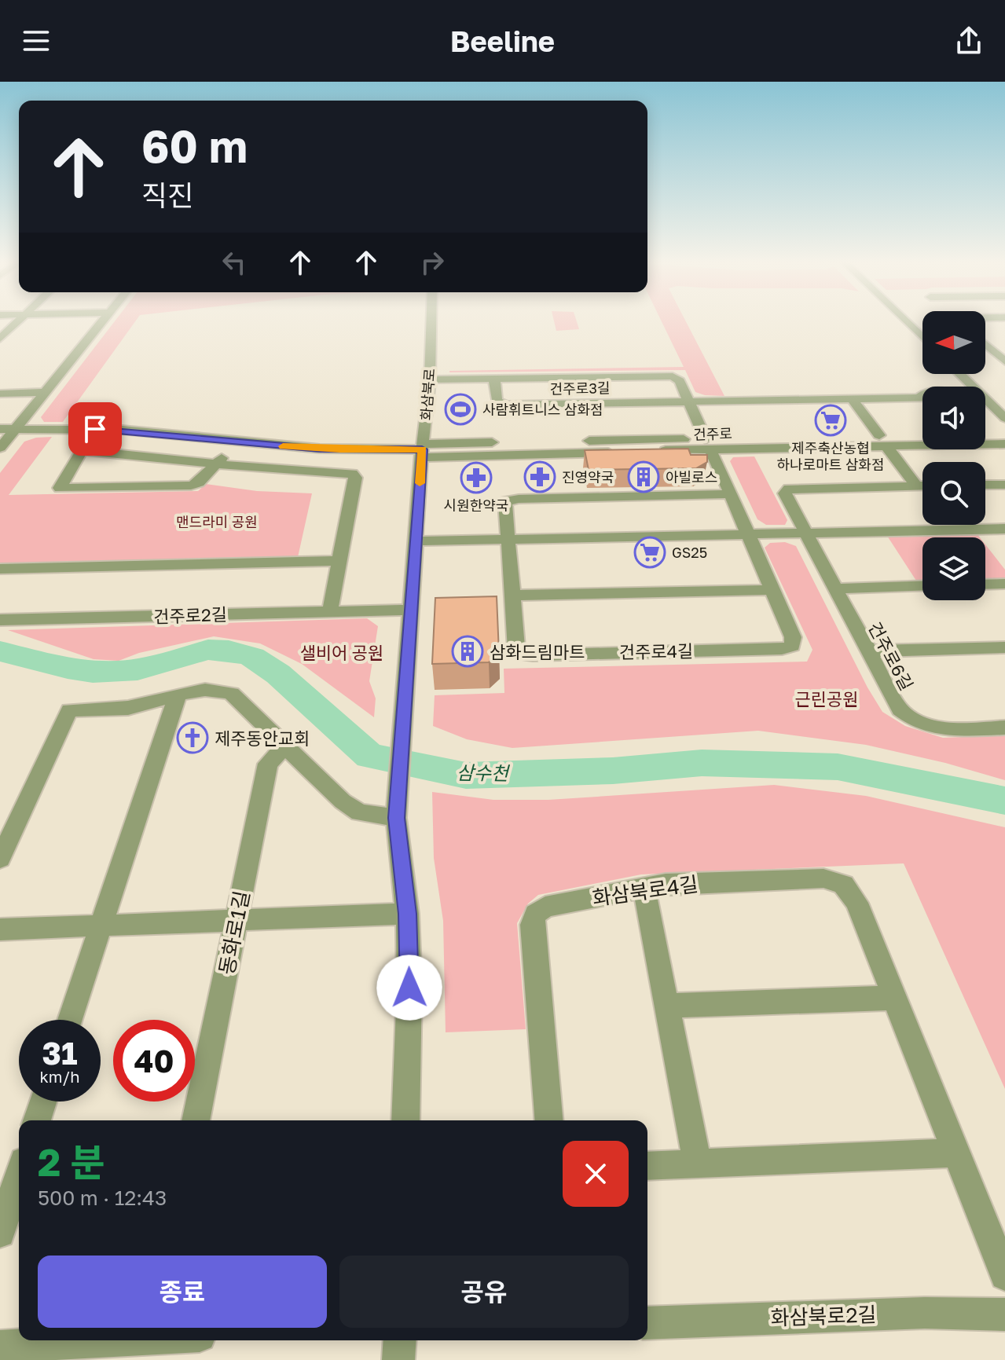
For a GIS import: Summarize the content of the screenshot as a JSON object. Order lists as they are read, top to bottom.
{
  "streets": {
    "street": [
      "건주로3길",
      "화삼북로",
      "건주로",
      "건주로2길",
      "건주로4길",
      "건주로6길",
      "화삼북로4길",
      "동화로1길",
      "화삼북로2길"
    ]
  },
  "crossings": [
    ["건주로3길", "화삼북로"],
    ["건주로3길", "건주로"],
    ["건주로3길", "건주로4길"],
    ["화삼북로", "건주로"],
    ["화삼북로", "건주로2길"],
    ["건주로", "건주로4길"]
  ],
  "water": ["삼수천"],
  "parks": ["맨드라미 공원", "샐비어 공원", "근린공원"],
  "places": {
    "sports": ["사람휘트니스 삼화점"],
    "supermarket": ["제주축산농협 하나로마트 삼화점", "GS25"],
    "pharmacy": ["진영약국", "시원한약국"],
    "building": ["아빌로스", "삼화드림마트"],
    "church": ["제주동안교회"]
  },
  "north": "left",
  "page": {
    "header": "Beeline",
    "turn": ["60 m", "직진"],
    "speed": "31 km/h",
    "limit": "40",
    "heading": ["2 분", "500 m · 12:43"],
    "buttons": ["종료", "공유"]
  }
}
